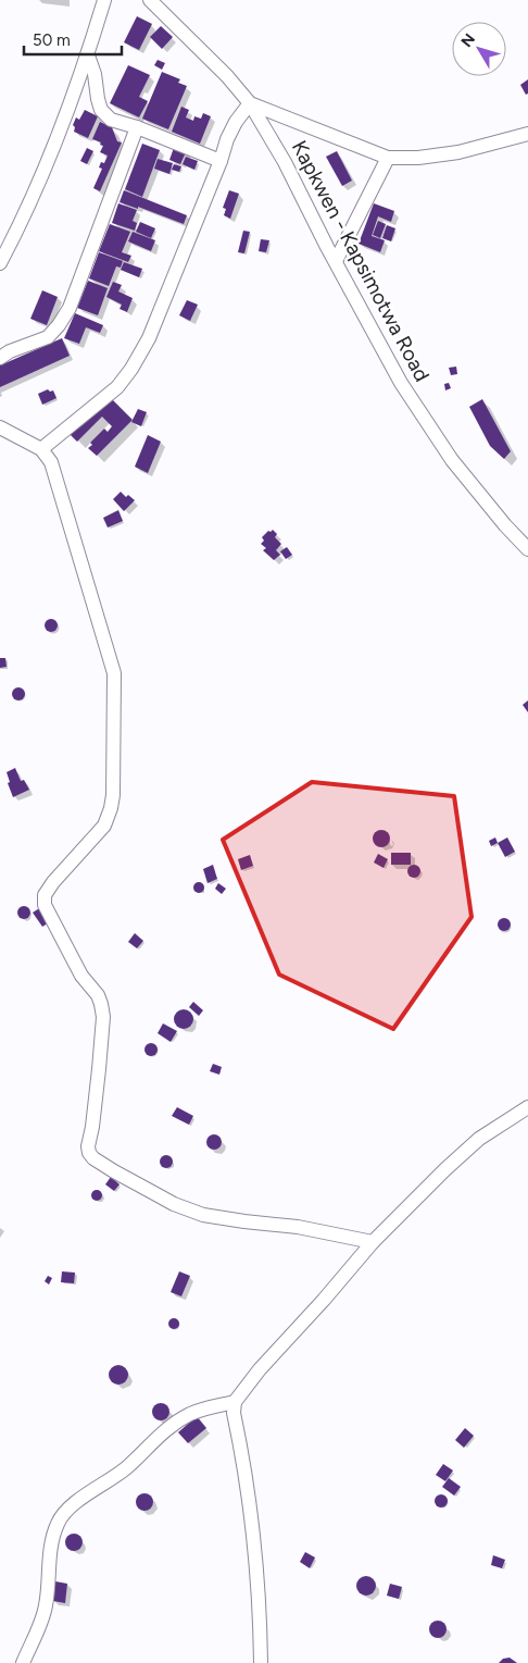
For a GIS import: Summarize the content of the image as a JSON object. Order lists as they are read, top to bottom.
{
  "streets": {
    "street": ["Kapkwen - Kapsimotwa Road"]
  },
  "scale_bar": "50 m",
  "north": "top left"
}
